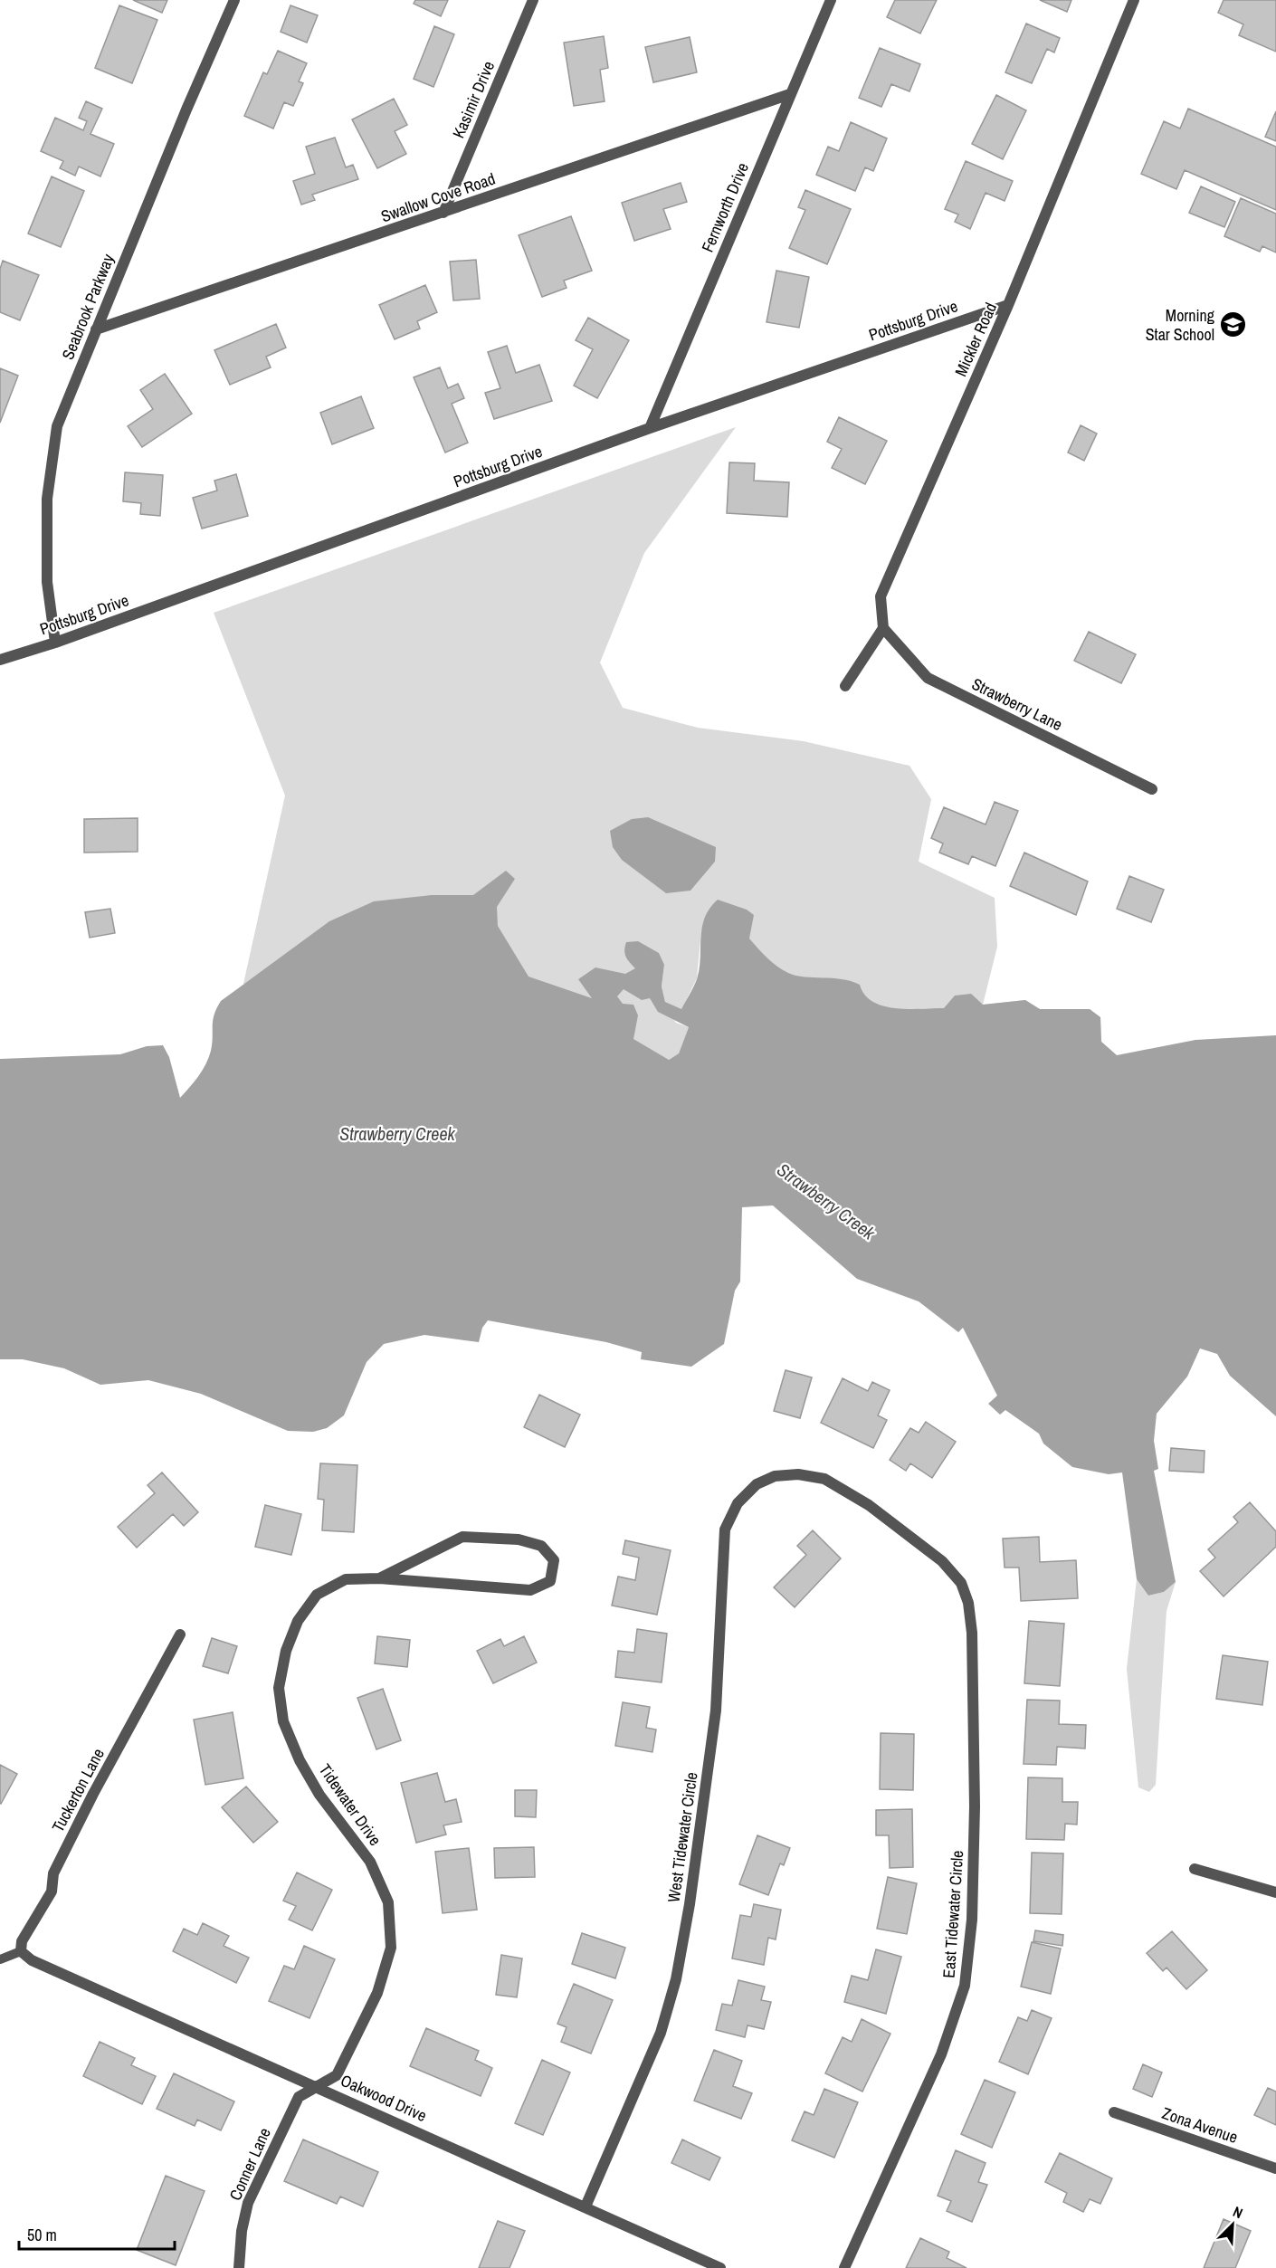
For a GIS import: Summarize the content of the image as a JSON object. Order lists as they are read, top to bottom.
{
  "streets": {
    "street": [
      "Kasimir Drive",
      "Swallow Cove Road",
      "Fernworth Drive",
      "Seabrook Parkway",
      "Pottsburg Drive",
      "Mickler Road",
      "Strawberry Lane",
      "Tuckerton Lane",
      "Tidewater Drive",
      "West Tidewater Circle",
      "East Tidewater Circle",
      "Oakwood Drive",
      "Zona Avenue",
      "Conner Lane"
    ]
  },
  "crossings": [
    ["Kasimir Drive", "Swallow Cove Road"],
    ["Swallow Cove Road", "Fernworth Drive"],
    ["Swallow Cove Road", "Seabrook Parkway"],
    ["Fernworth Drive", "Pottsburg Drive"],
    ["Seabrook Parkway", "Pottsburg Drive"],
    ["Pottsburg Drive", "Mickler Road"],
    ["Mickler Road", "Strawberry Lane"],
    ["Tuckerton Lane", "Oakwood Drive"],
    ["Tidewater Drive", "Oakwood Drive"],
    ["Tidewater Drive", "Conner Lane"],
    ["West Tidewater Circle", "East Tidewater Circle"],
    ["West Tidewater Circle", "Oakwood Drive"],
    ["Oakwood Drive", "Conner Lane"]
  ],
  "water": ["Strawberry Creek"],
  "places": {
    "school or university": ["Morning Star School"]
  },
  "scale_bar": "50 m",
  "north": "top right"
}
